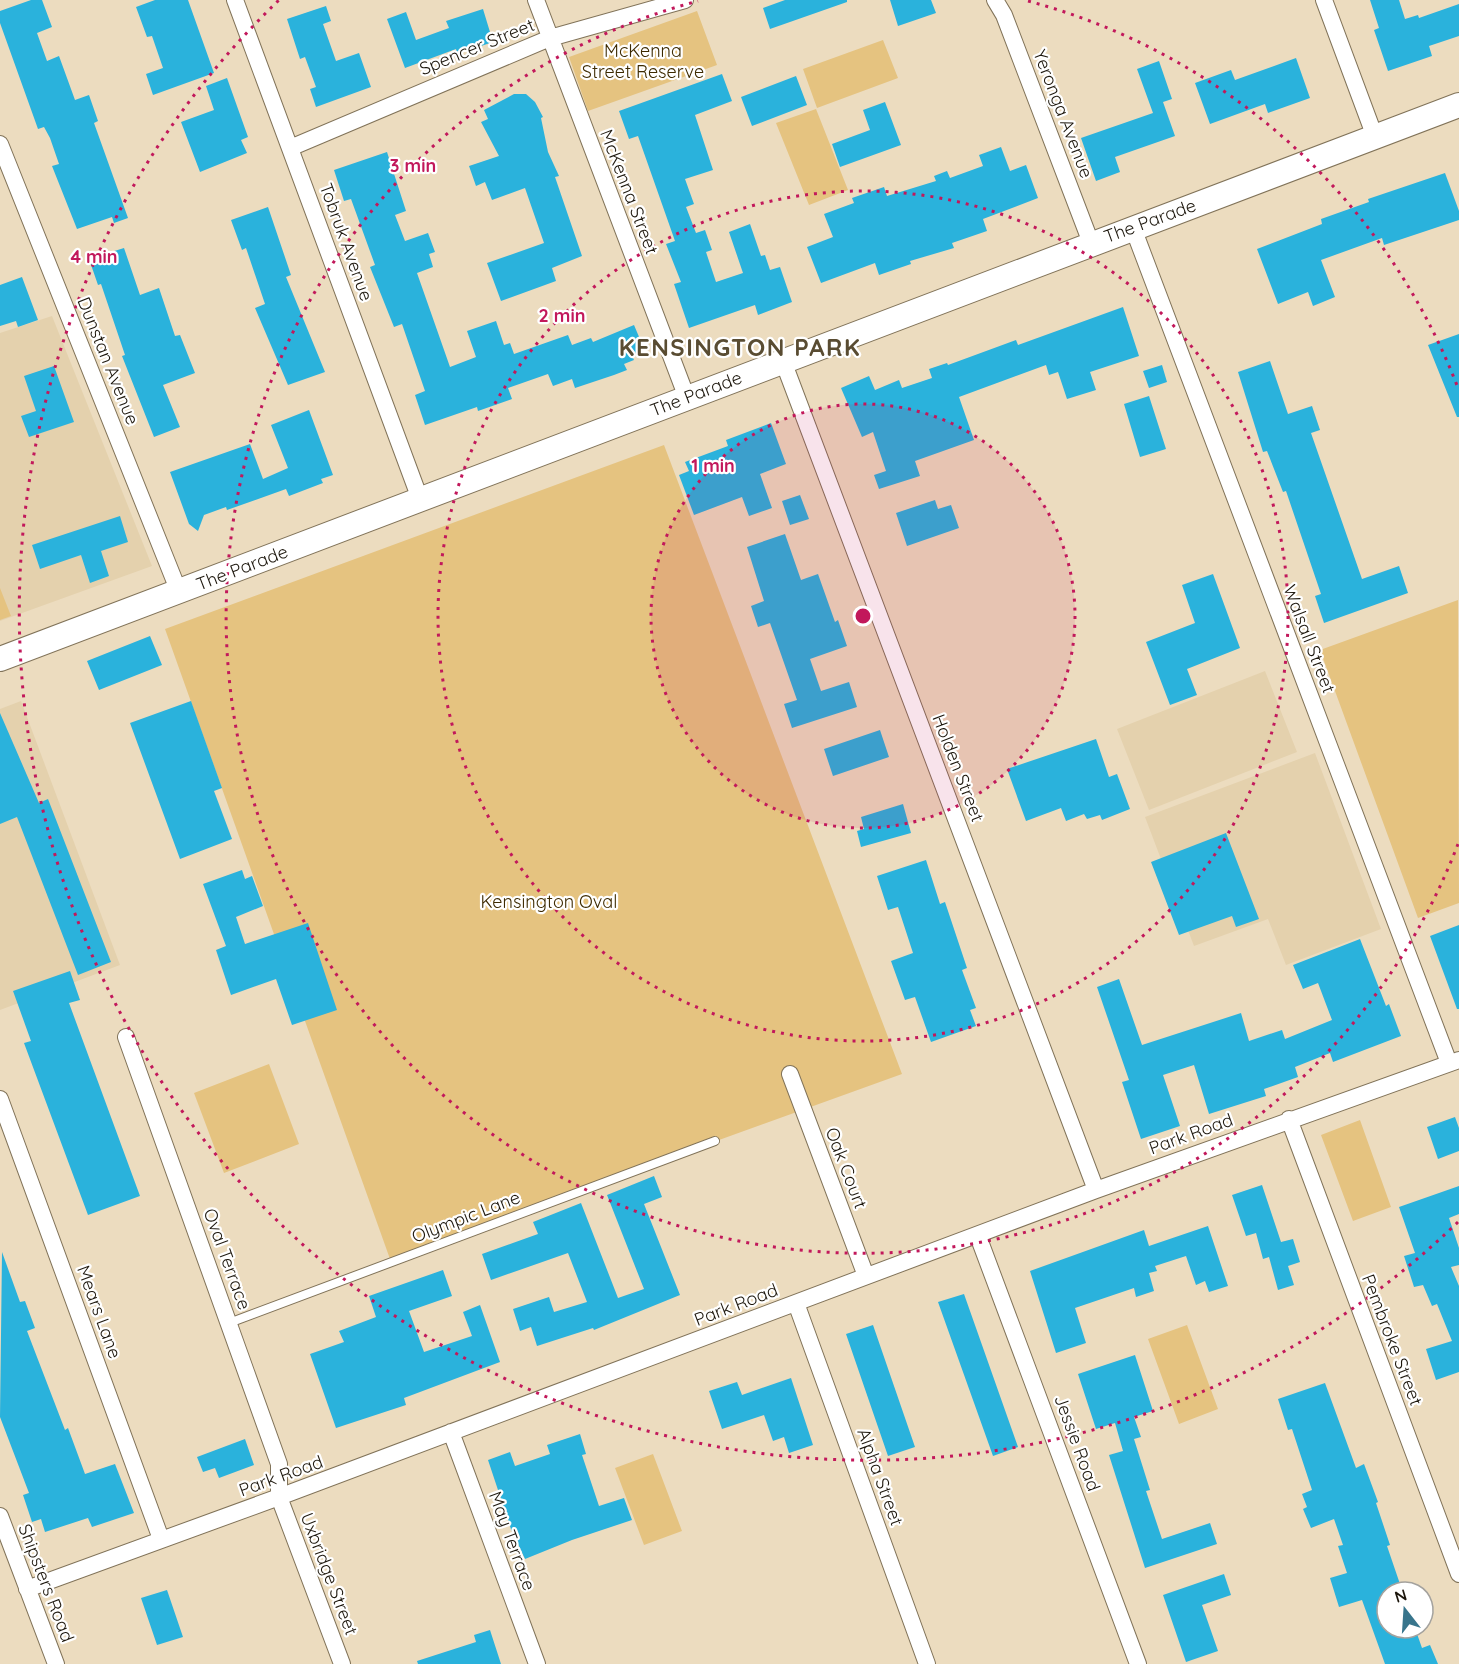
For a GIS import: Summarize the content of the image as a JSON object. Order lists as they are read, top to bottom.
{
  "streets": {
    "main road": ["The Parade"],
    "street": [
      "Spencer Street",
      "Yeronga Avenue",
      "McKenna Street",
      "Tobruk Avenue",
      "Dunstan Avenue",
      "Walsall Street",
      "Holden Street",
      "Park Road",
      "Oak Court",
      "Oval Terrace",
      "Mears Lane",
      "Pembroke Street",
      "Jessie Road",
      "Alpha Street",
      "May Terrace",
      "Uxbridge Street",
      "Shipsters Road"
    ],
    "lane": ["Olympic Lane"]
  },
  "crossings": [
    ["Spencer Street", "McKenna Street"],
    ["Spencer Street", "Tobruk Avenue"],
    ["Yeronga Avenue", "The Parade"],
    ["McKenna Street", "The Parade"],
    ["The Parade", "Tobruk Avenue"],
    ["The Parade", "Dunstan Avenue"],
    ["The Parade", "Walsall Street"],
    ["The Parade", "Holden Street"],
    ["Walsall Street", "Park Road"],
    ["Holden Street", "Park Road"],
    ["Park Road", "Oak Court"],
    ["Park Road", "Oval Terrace"],
    ["Park Road", "Mears Lane"],
    ["Park Road", "Pembroke Street"],
    ["Park Road", "Jessie Road"],
    ["Park Road", "Alpha Street"],
    ["Park Road", "May Terrace"],
    ["Park Road", "Uxbridge Street"],
    ["Park Road", "Shipsters Road"],
    ["Olympic Lane", "Oval Terrace"],
    ["Oval Terrace", "Uxbridge Street"]
  ],
  "districts": ["KENSINGTON PARK"],
  "parks": ["McKenna Street Reserve", "Kensington Oval"],
  "north": "top",
  "rings": [
    "3 min",
    "4 min",
    "2 min",
    "1 min"
  ]
}
